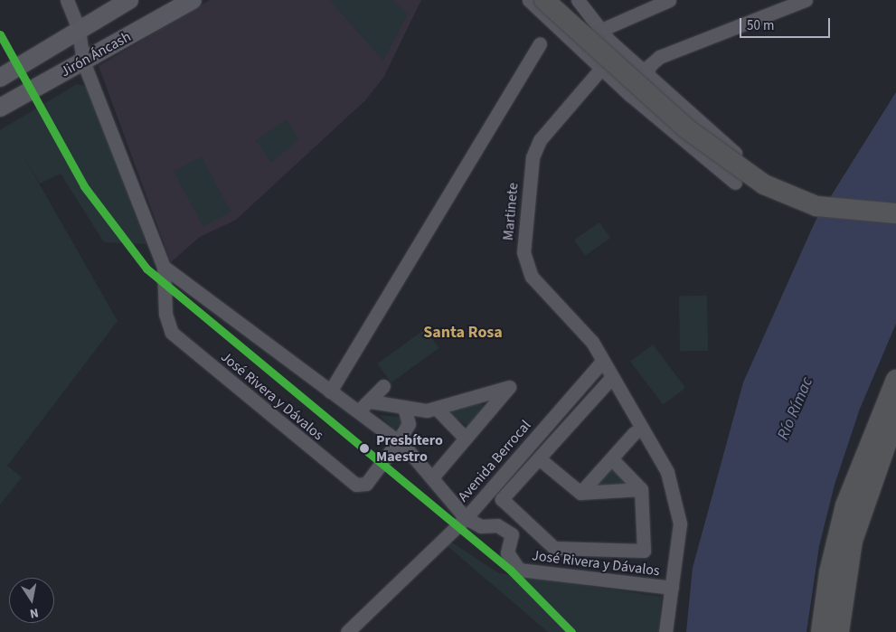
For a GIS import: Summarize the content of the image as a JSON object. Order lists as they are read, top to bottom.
{
  "streets": {
    "main road": ["Jirón Áncash"],
    "street": ["Martinete", "José Rivera y Dávalos", "Avenida Berrocal"]
  },
  "crossings": [
    ["Jirón Áncash", "José Rivera y Dávalos"],
    ["Martinete", "José Rivera y Dávalos"],
    ["Martinete", "Avenida Berrocal"],
    ["José Rivera y Dávalos", "Avenida Berrocal"]
  ],
  "districts": ["Santa Rosa"],
  "water": ["Río Rímac"],
  "places": ["Presbítero Maestro"],
  "scale_bar": "50 m",
  "north": "bottom"
}
